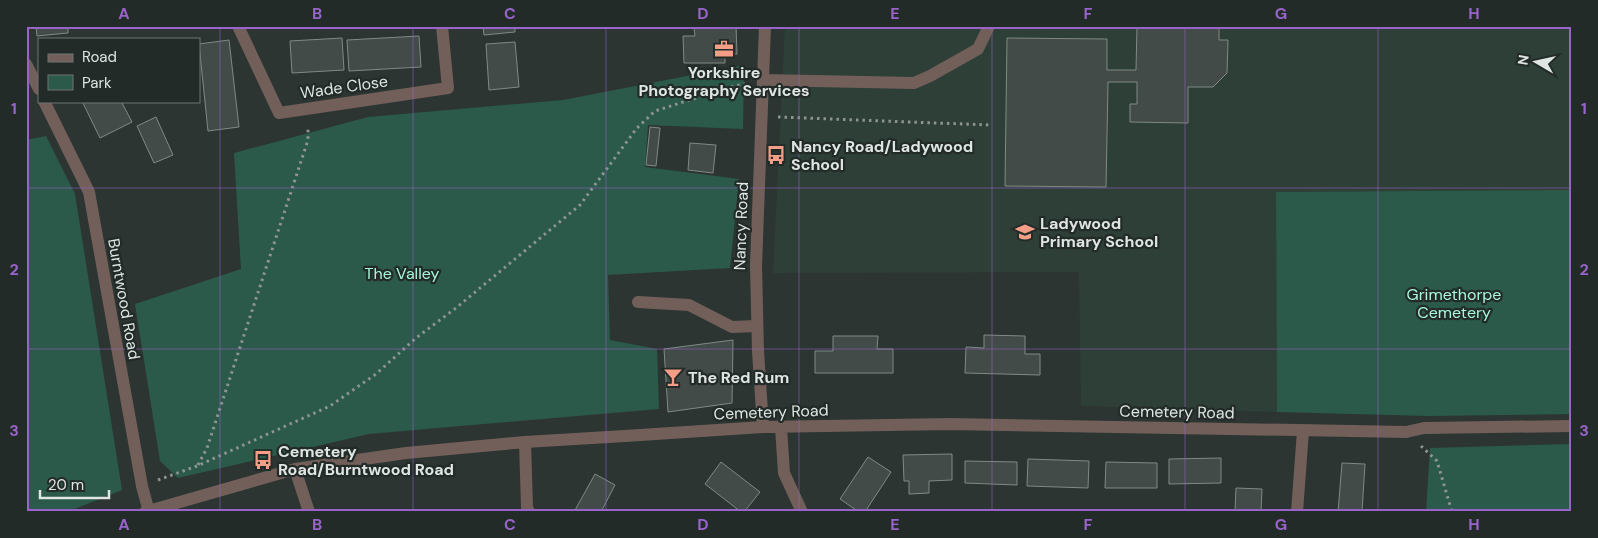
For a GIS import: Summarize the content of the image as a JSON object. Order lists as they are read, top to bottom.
{
  "streets": {
    "street": [
      "Wade Close",
      "Nancy Road",
      "Burntwood Road",
      "Cemetery Road"
    ]
  },
  "crossings": [
    ["Nancy Road", "Cemetery Road"],
    ["Burntwood Road", "Cemetery Road"]
  ],
  "parks": ["The Valley", "Grimethorpe Cemetery"],
  "places": {
    "office": ["Yorkshire Photography Services"],
    "bus stop": ["Nancy Road/Ladywood School", "Cemetery Road/Burntwood Road"],
    "school or university": ["Ladywood Primary School"],
    "bar": ["The Red Rum"]
  },
  "legend": ["Road", "Park"],
  "scale_bar": "20 m",
  "north": "left",
  "grid": {
    "columns": [
      "A",
      "B",
      "C",
      "D",
      "E",
      "F",
      "G",
      "H"
    ],
    "rows": ["1", "2", "3"]
  }
}
